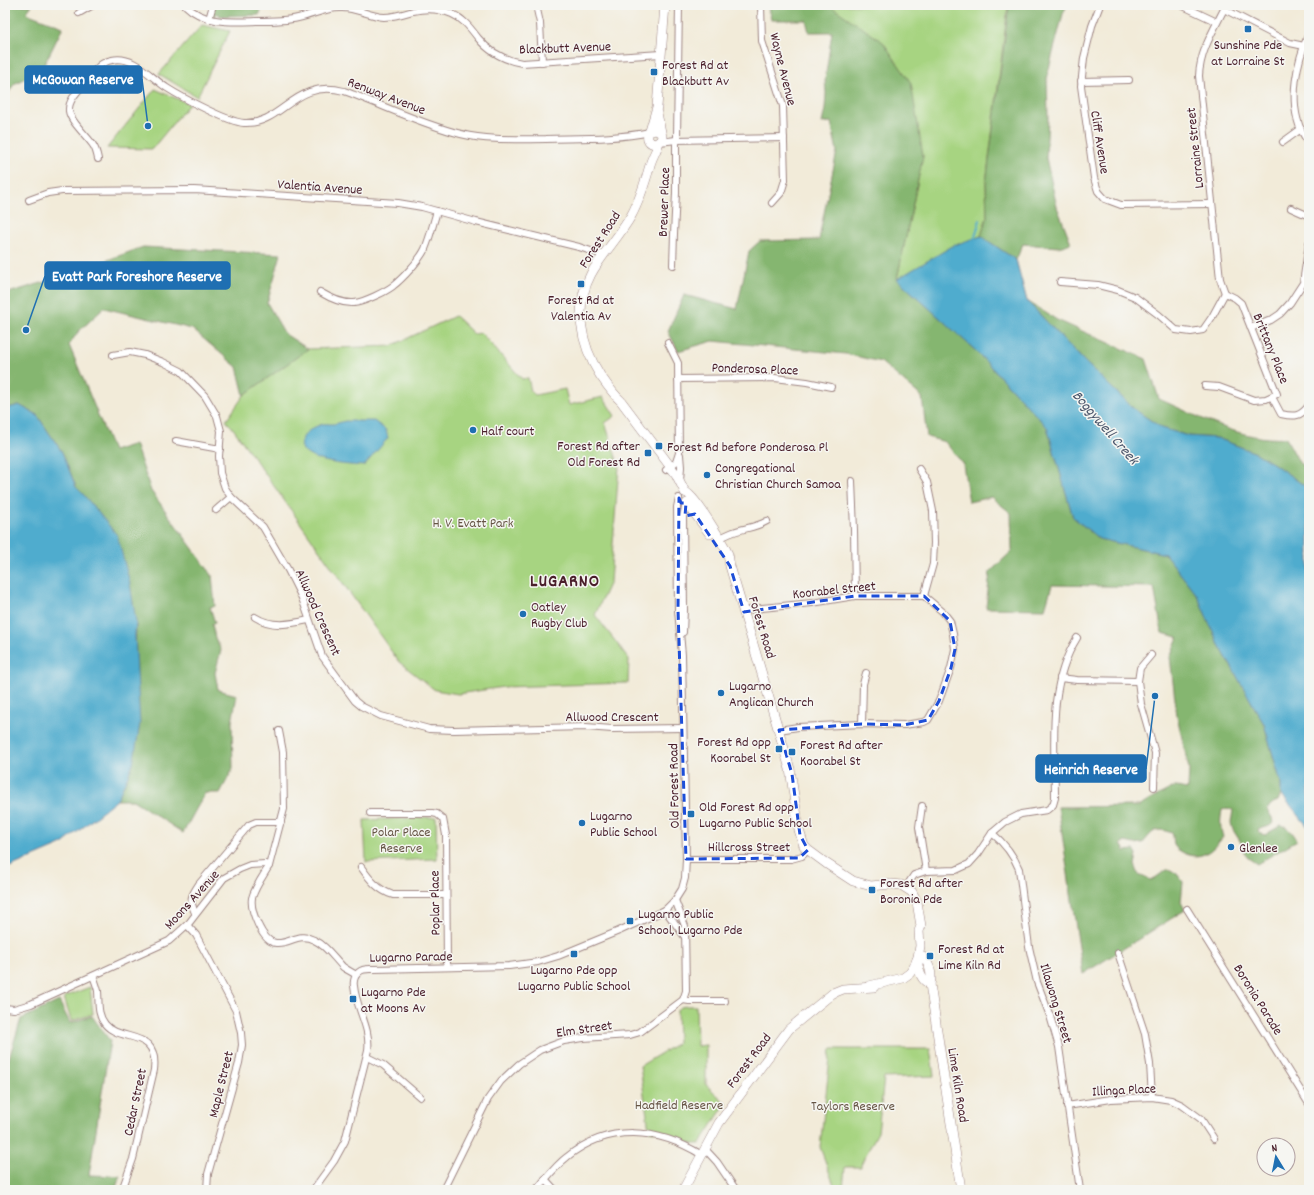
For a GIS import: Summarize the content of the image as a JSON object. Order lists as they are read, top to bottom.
{
  "streets": {
    "street": [
      "Blackbutt Avenue",
      "Wayne Avenue",
      "Renway Avenue",
      "Cliff Avenue",
      "Lorraine Street",
      "Valentia Avenue",
      "Brewer Place",
      "Forest Road",
      "Brittany Place",
      "Ponderosa Place",
      "Koorabel Street",
      "Allwood Crescent",
      "Old Forest Road",
      "Hillcross Street",
      "Moons Avenue",
      "Poplar Place",
      "Lugarno Parade",
      "Boronia Parade",
      "Illawong Street",
      "Elm Street",
      "Maple Street",
      "Lime Kiln Road",
      "Illinga Place",
      "Cedar Street"
    ]
  },
  "crossings": [
    ["Renway Avenue", "Forest Road"],
    ["Cliff Avenue", "Lorraine Street"],
    ["Lorraine Street", "Brittany Place"],
    ["Valentia Avenue", "Forest Road"],
    ["Forest Road", "Koorabel Street"],
    ["Forest Road", "Old Forest Road"],
    ["Forest Road", "Hillcross Street"],
    ["Forest Road", "Lime Kiln Road"],
    ["Allwood Crescent", "Old Forest Road"],
    ["Old Forest Road", "Hillcross Street"],
    ["Old Forest Road", "Lugarno Parade"],
    ["Moons Avenue", "Maple Street"],
    ["Moons Avenue", "Cedar Street"],
    ["Poplar Place", "Lugarno Parade"],
    ["Illawong Street", "Illinga Place"]
  ],
  "districts": ["LUGARNO"],
  "water": ["Boggywell Creek"],
  "parks": [
    "H. V. Evatt Park",
    "Polar Place Reserve",
    "Hadfield Reserve",
    "Taylors Reserve"
  ],
  "places": {
    "transit": [
      "Sunshine Pde at Lorraine St",
      "Forest Rd at Blackbutt Av",
      "Forest Rd at Valentia Av",
      "Forest Rd before Ponderosa Pl",
      "Forest Rd after Old Forest Rd",
      "Forest Rd opp Koorabel St",
      "Forest Rd after Koorabel St",
      "Old Forest Rd opp Lugarno Public School",
      "Forest Rd after Boronia Pde",
      "Lugarno Public School, Lugarno Pde",
      "Lugarno Pde opp Lugarno Public School",
      "Forest Rd at Lime Kiln Rd",
      "Lugarno Pde at Moons Av"
    ],
    "other": [
      "McGowan Reserve",
      "Evatt Park Foreshore Reserve",
      "Half court",
      "Congregational Christian Church Samoa",
      "Oatley Rugby Club",
      "Lugarno Anglican Church",
      "Heinrich Reserve",
      "Lugarno Public School",
      "Glenlee"
    ]
  },
  "north": "top"
}
